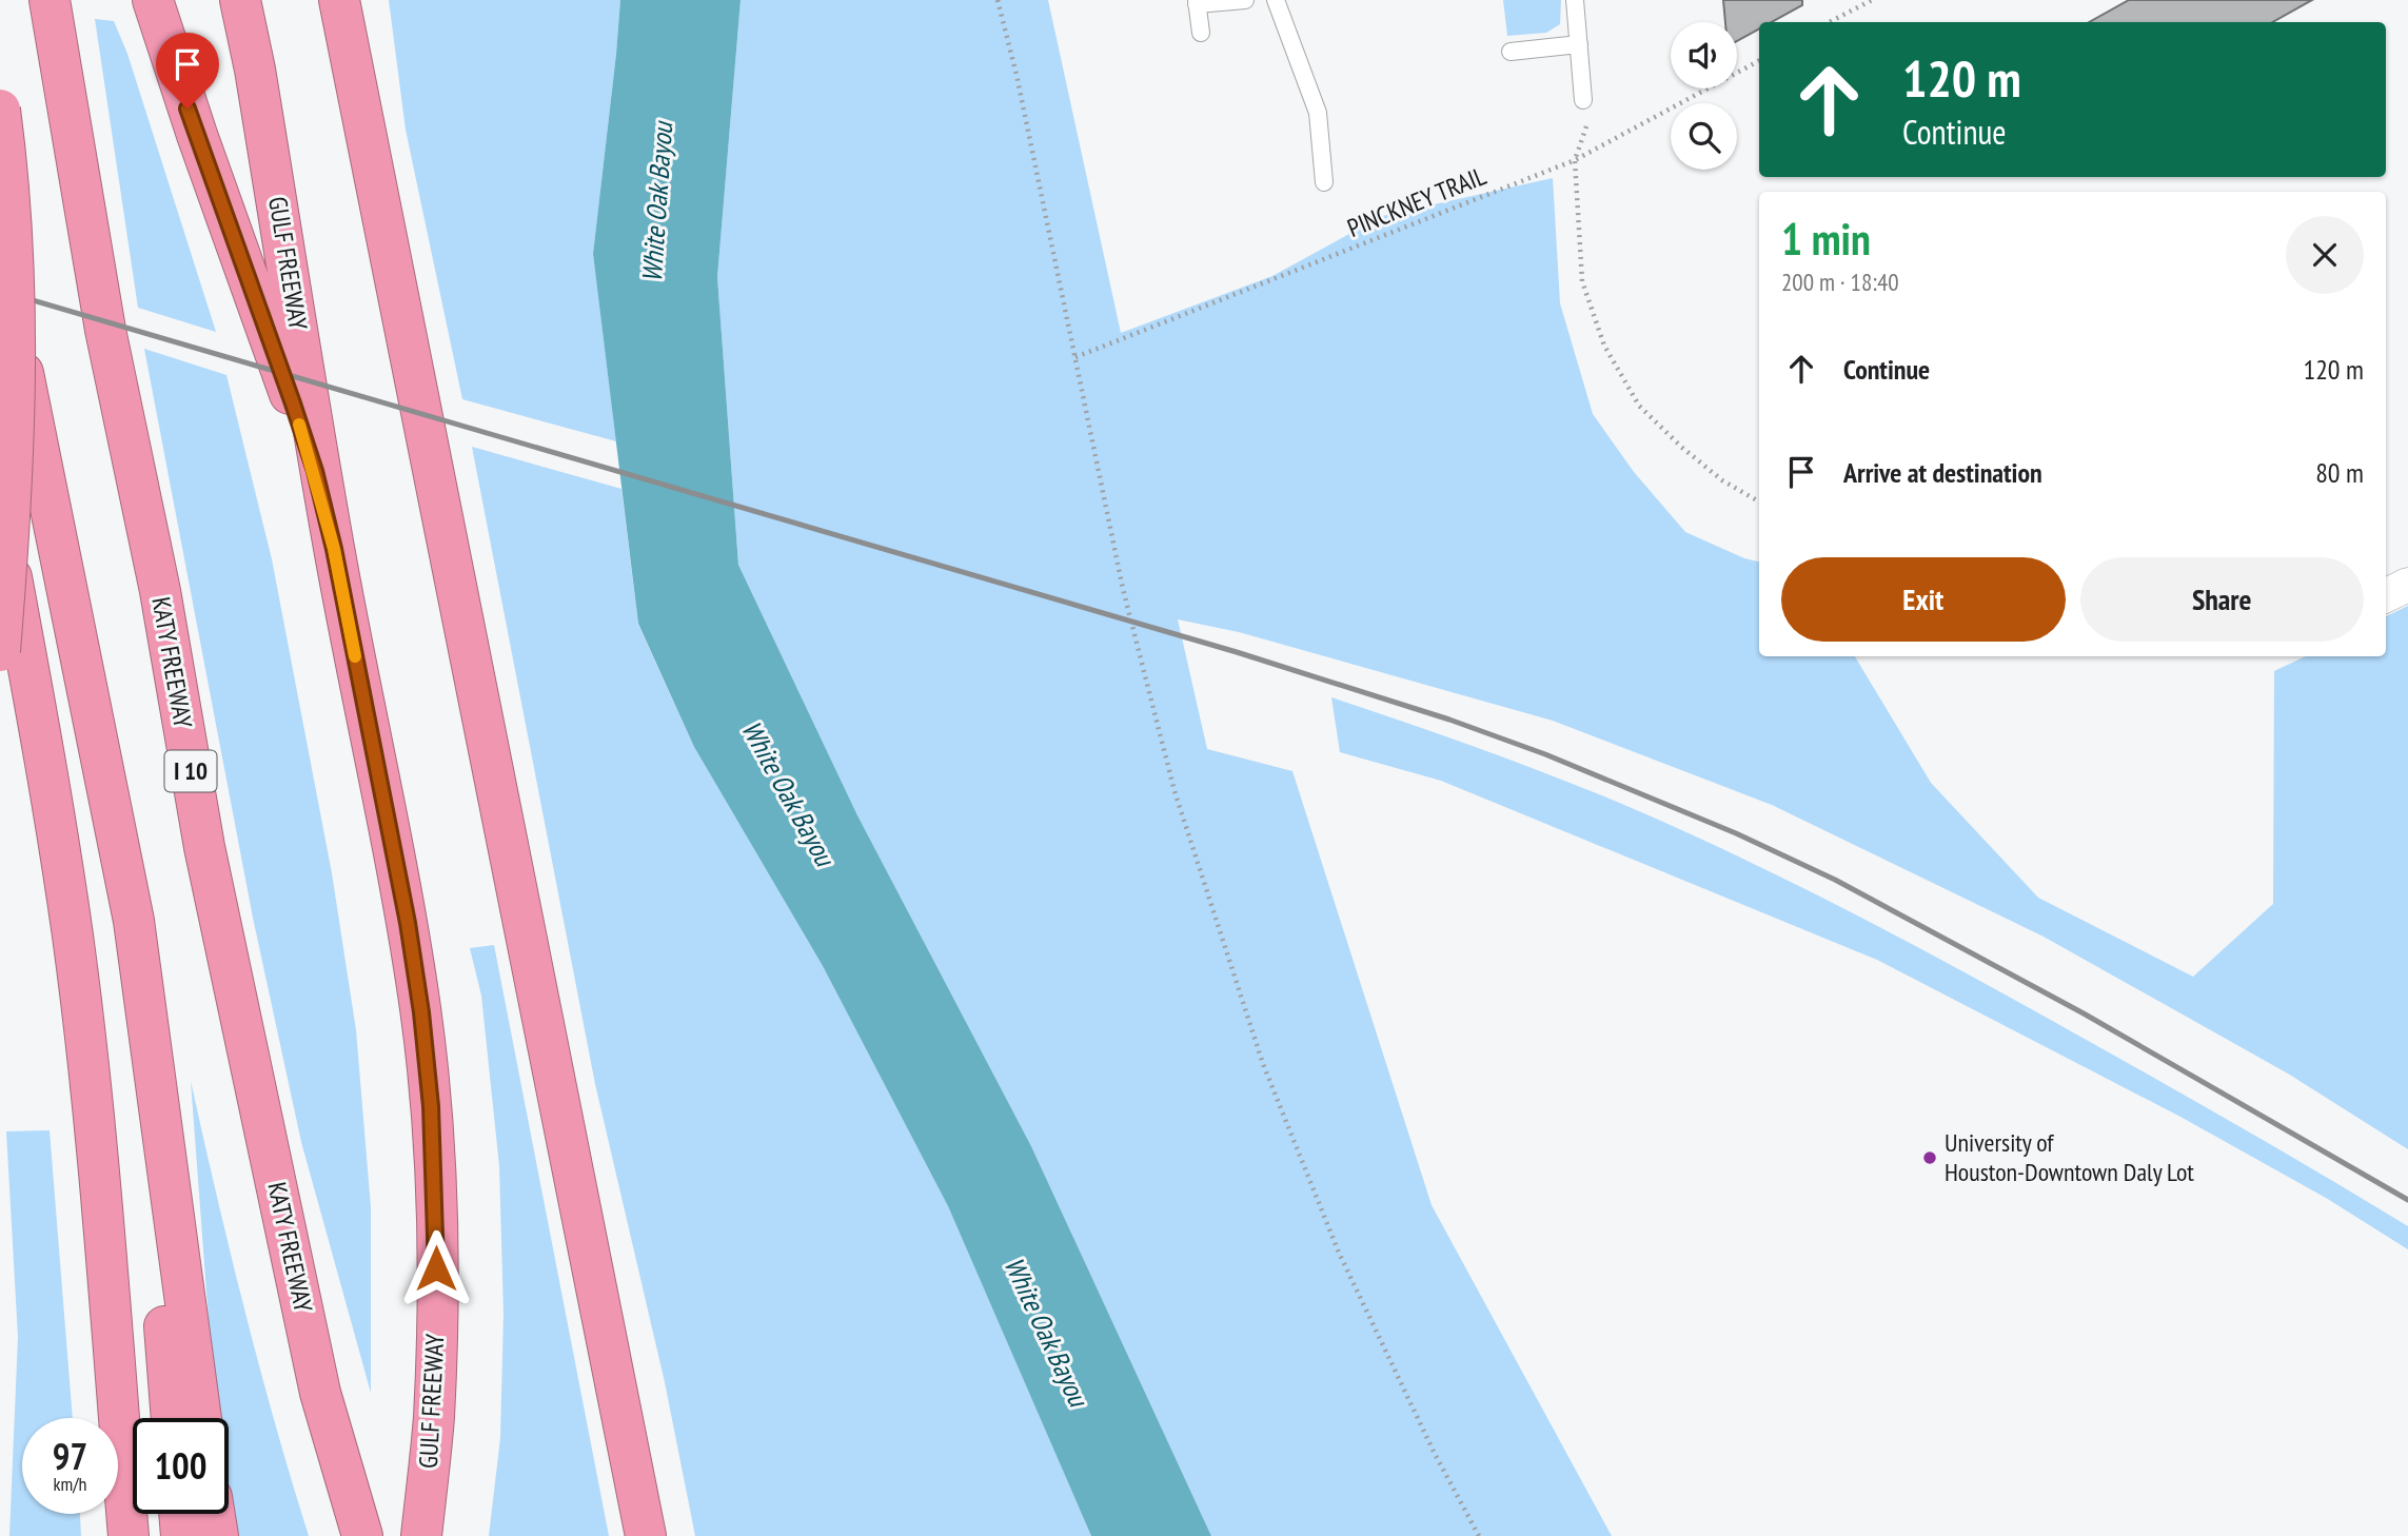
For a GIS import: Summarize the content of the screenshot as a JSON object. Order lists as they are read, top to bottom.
{
  "streets": {
    "highway": ["GULF FREEWAY", "KATY FREEWAY", "I 10"],
    "path": ["PINCKNEY TRAIL"]
  },
  "water": ["White Oak Bayou"],
  "places": ["University of Houston-Downtown Daly Lot"],
  "page": {
    "turn": ["120 m", "Continue"],
    "heading": ["1 min", "200 m · 18:40"],
    "list": [
      {
        "name": "Continue",
        "value": "120 m"
      },
      {
        "name": "Arrive at destination",
        "value": "80 m"
      }
    ],
    "buttons": ["Exit", "Share"],
    "speed": "97 km/h",
    "limit": "100"
  }
}
